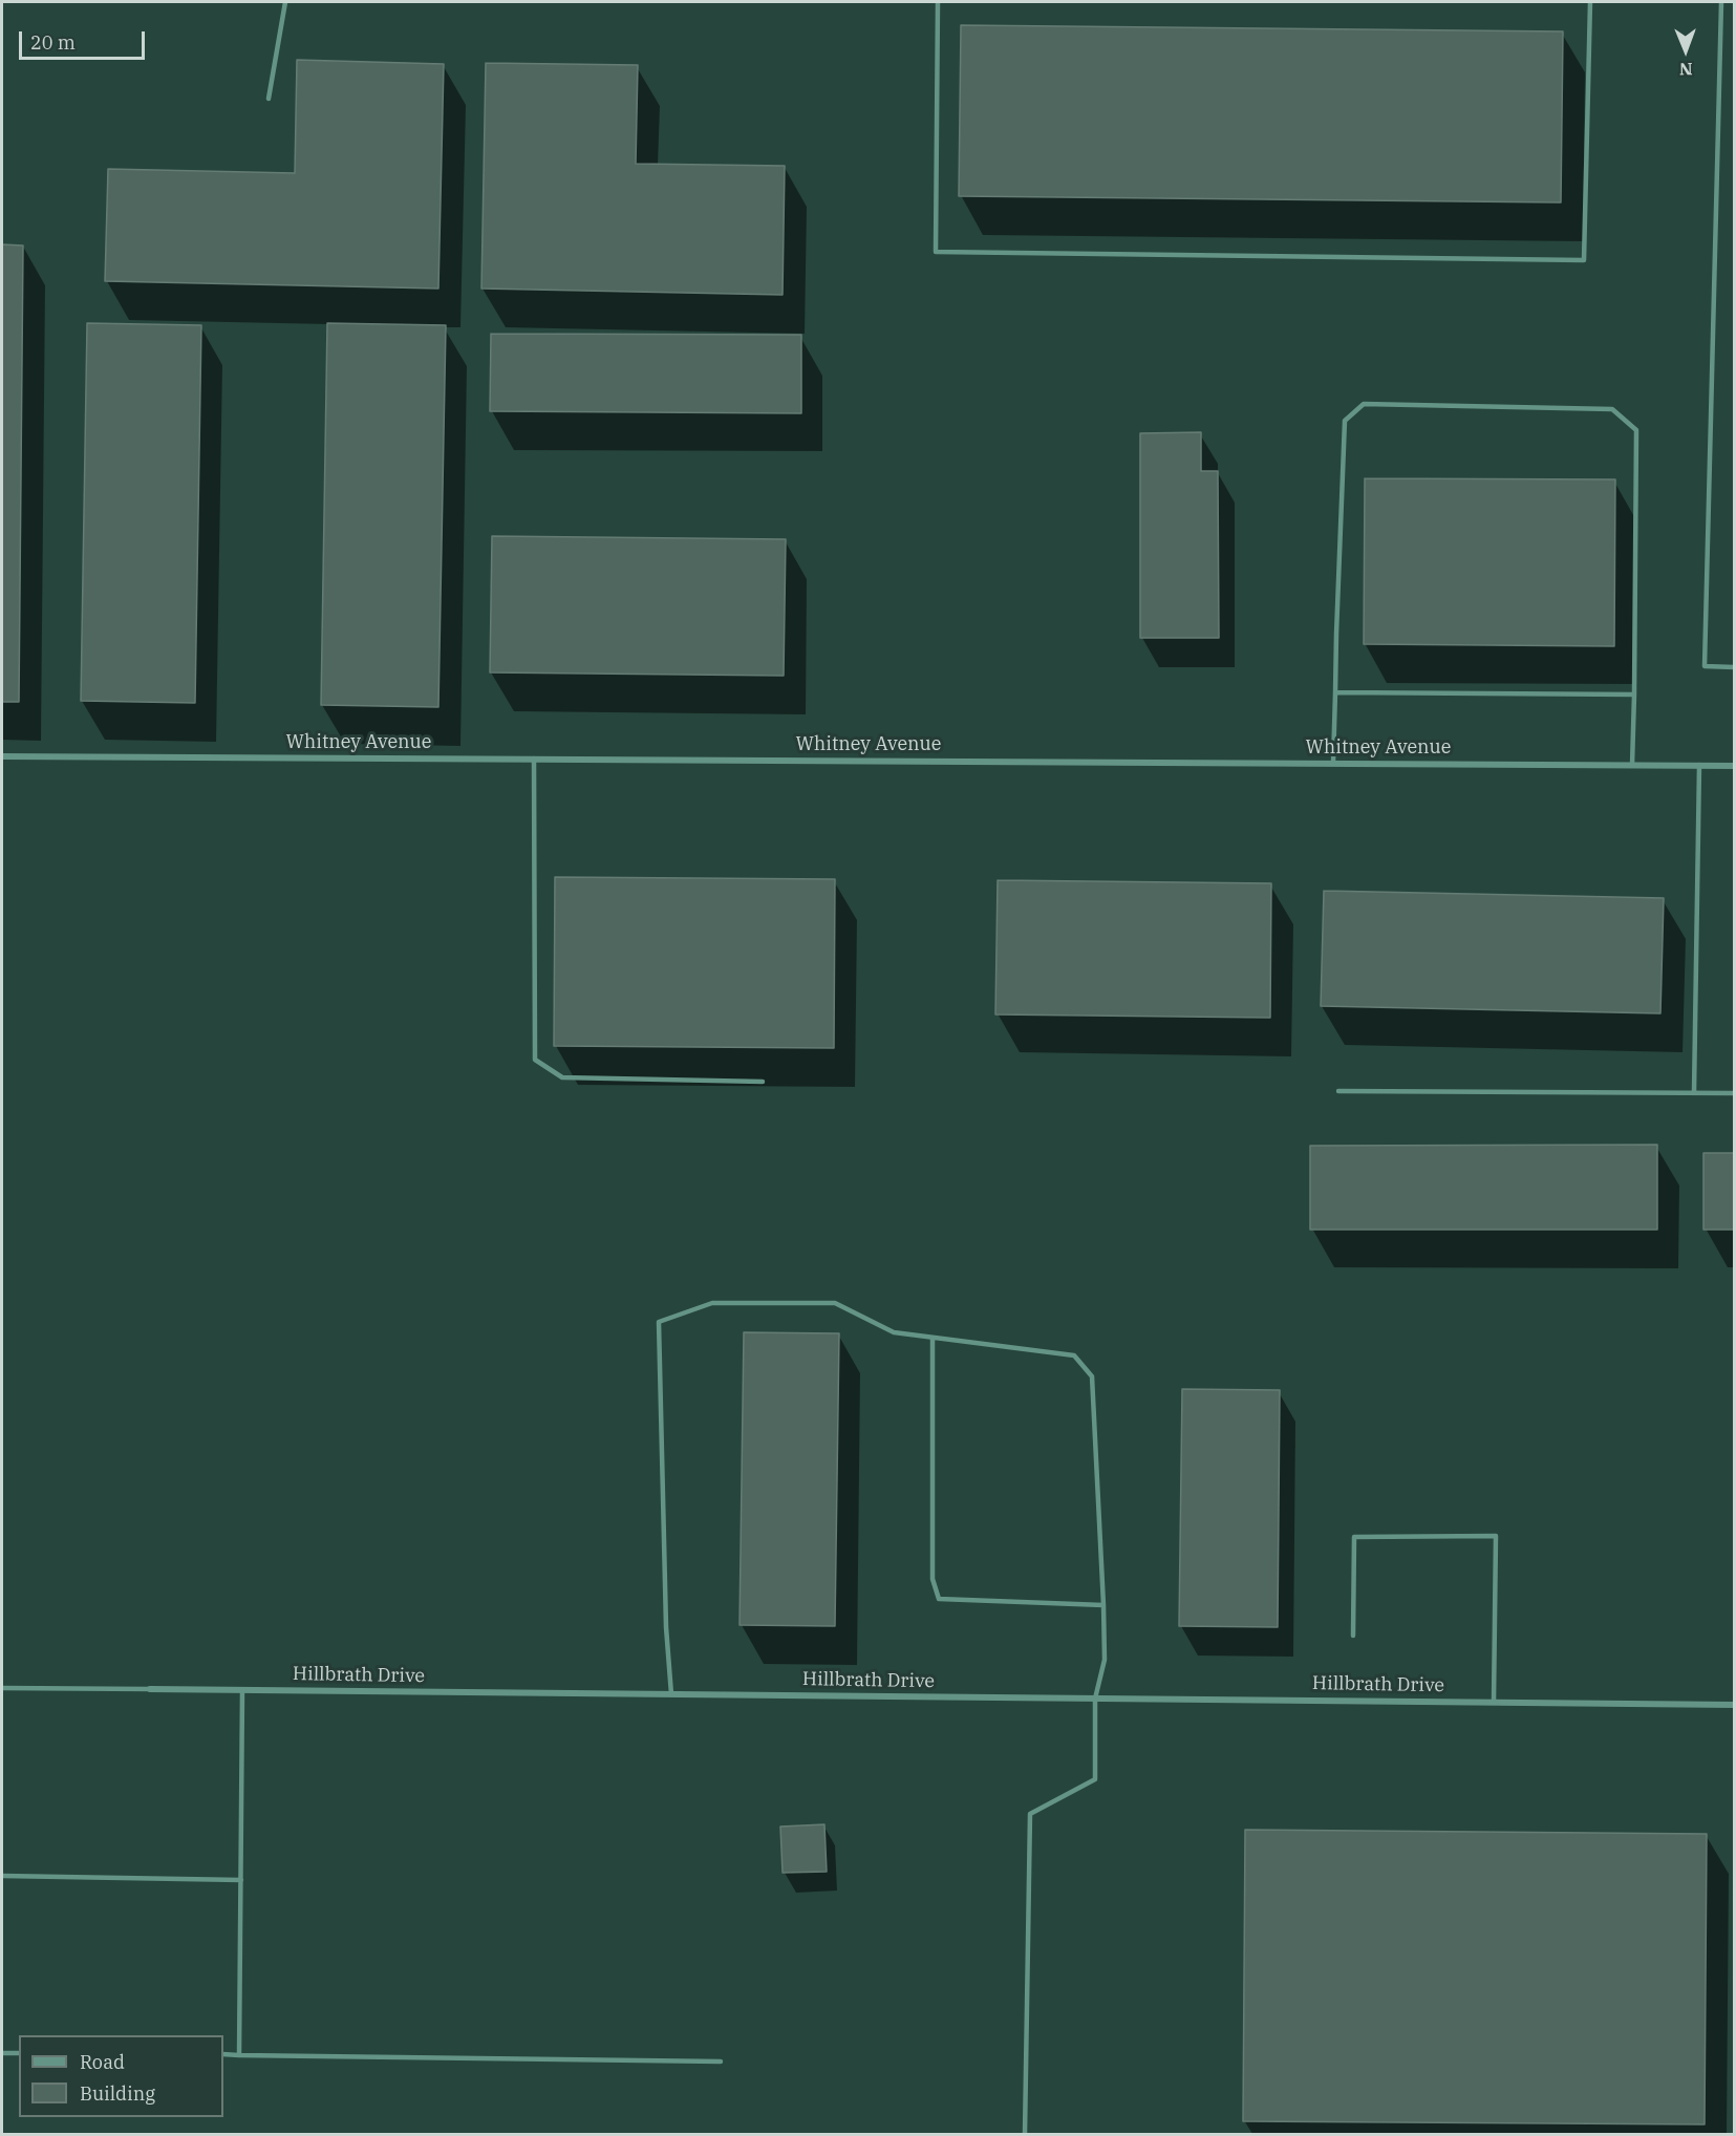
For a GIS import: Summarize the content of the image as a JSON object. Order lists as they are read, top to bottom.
{
  "streets": {
    "street": ["Whitney Avenue", "Hillbrath Drive"]
  },
  "legend": ["Road", "Building"],
  "scale_bar": "20 m",
  "north": "bottom"
}
